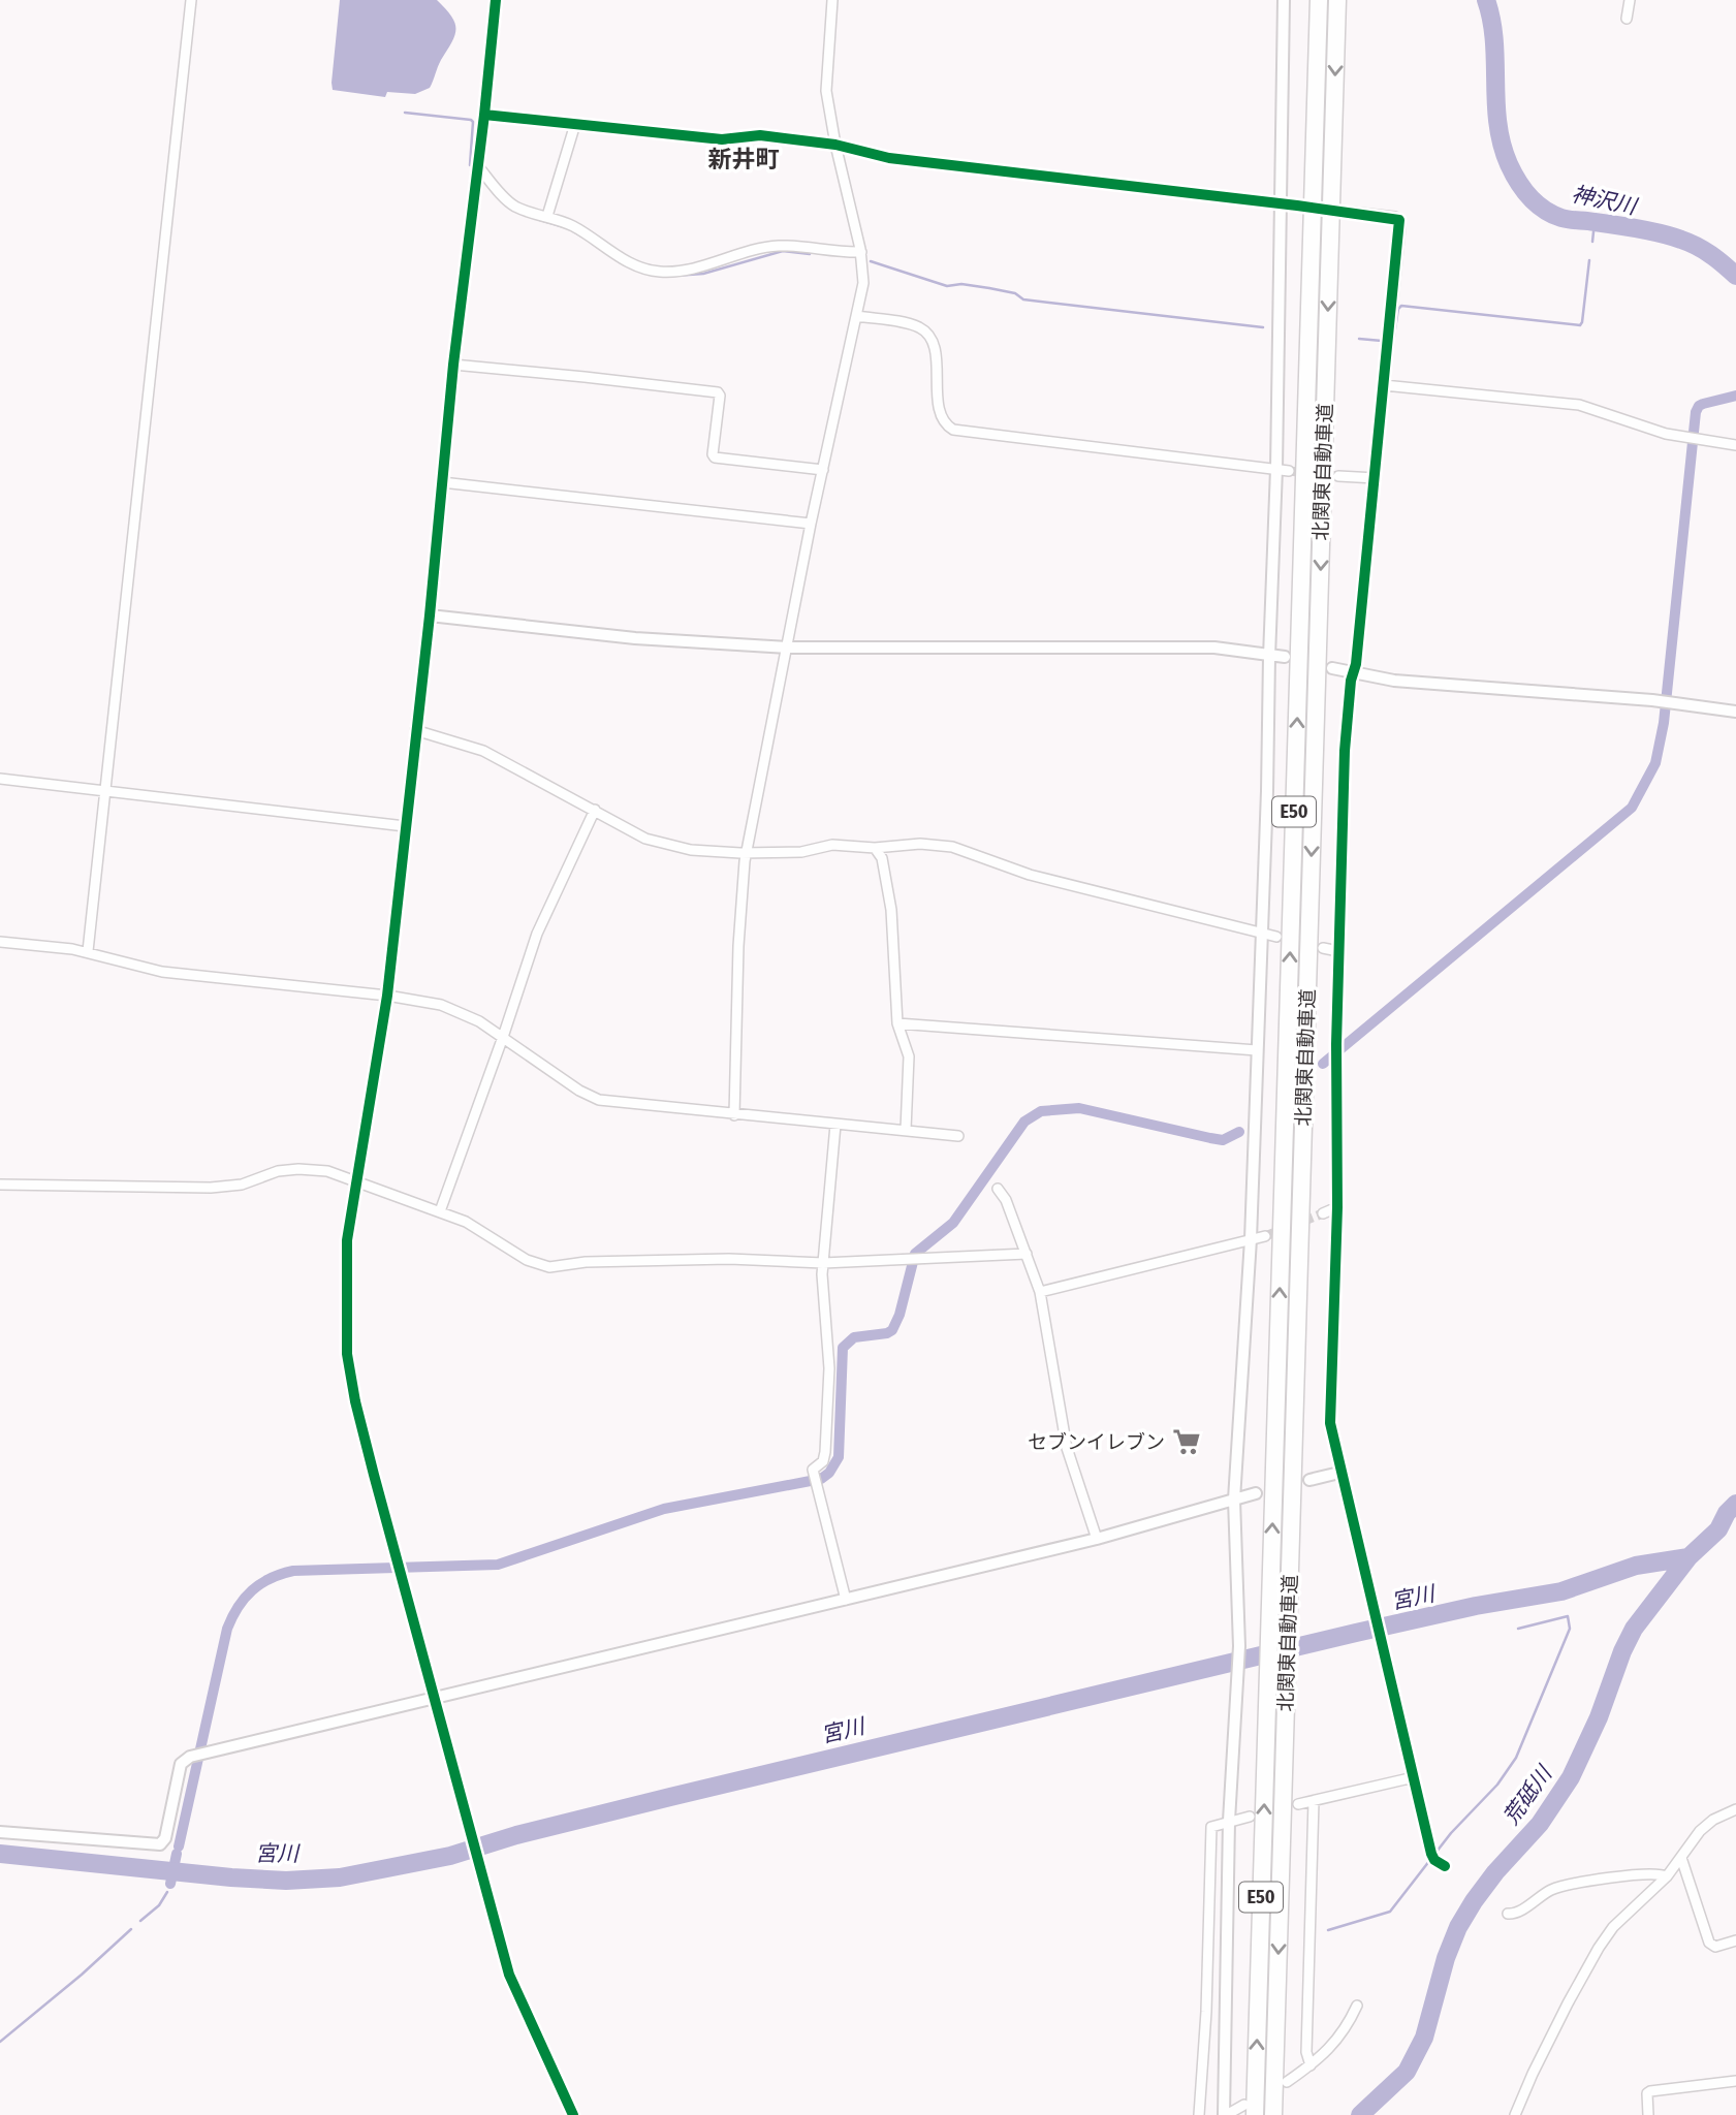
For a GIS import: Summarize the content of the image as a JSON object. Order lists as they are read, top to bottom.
{
  "streets": {
    "highway": ["北関東自動車道", "E50"]
  },
  "districts": ["新井町"],
  "water": ["神沢川", "宮川", "荒砥川"],
  "places": {
    "supermarket": ["セブンイレブン"]
  }
}
